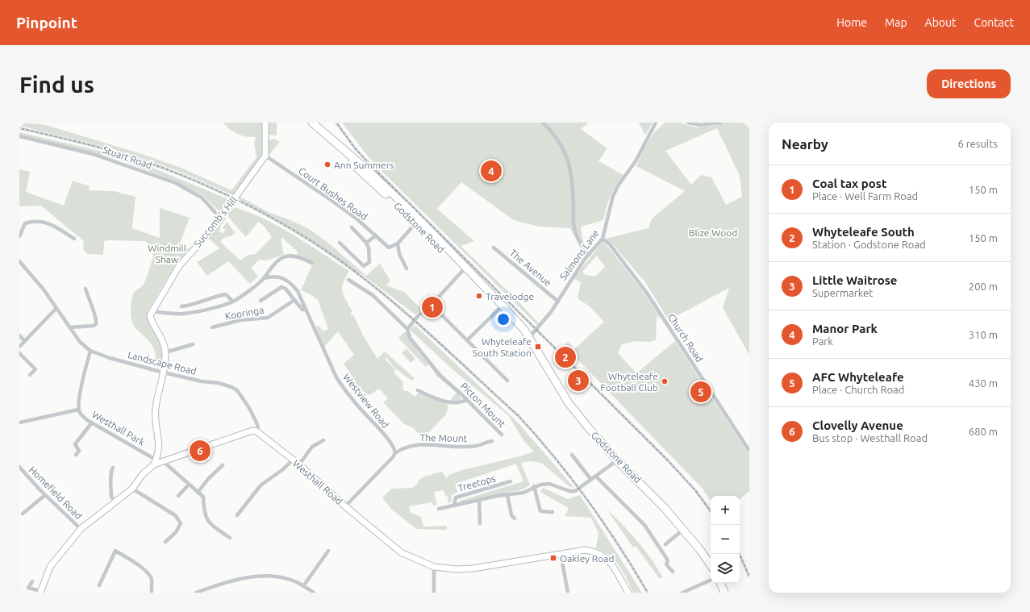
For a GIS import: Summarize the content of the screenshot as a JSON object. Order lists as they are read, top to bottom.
{
  "streets": {
    "highway": ["Godstone Road"],
    "street": [
      "Stuart Road",
      "Court Bushes Road",
      "Succomb's Hill",
      "Salmons Lane",
      "The Avenue",
      "Kooringa",
      "Church Road",
      "Landscape Road",
      "Westview Road",
      "Picton Mount",
      "Westhall Park",
      "The Mount",
      "Westhall Road",
      "Treetops",
      "Homefield Road"
    ]
  },
  "crossings": [
    ["Stuart Road", "Succomb's Hill"],
    ["Court Bushes Road", "Succomb's Hill"],
    ["Godstone Road", "Salmons Lane"],
    ["Salmons Lane", "The Avenue"],
    ["Salmons Lane", "Church Road"],
    ["Kooringa", "Westview Road"],
    ["Landscape Road", "Westhall Road"],
    ["Westview Road", "The Mount"]
  ],
  "parks": ["Blize Wood", "Windmill Shaw"],
  "places": {
    "other": ["Ann Summers", "Travelodge", "Whyteleafe Football Club"],
    "transit": ["Whyteleafe South Station", "Oakley Road"]
  },
  "page": {
    "header": "Pinpoint",
    "nav": [
      "Home",
      "Map",
      "About",
      "Contact"
    ],
    "buttons": "Directions",
    "title": "Find us",
    "heading": ["Nearby", "6 results"],
    "pins": [
      "4",
      "1",
      "2",
      "3",
      "5",
      "6"
    ],
    "list": [
      {
        "mark": "1",
        "name": "Coal tax post",
        "note": "Place · Well Farm Road",
        "value": "150 m"
      },
      {
        "mark": "2",
        "name": "Whyteleafe South",
        "note": "Station · Godstone Road",
        "value": "150 m"
      },
      {
        "mark": "3",
        "name": "Little Waitrose",
        "note": "Supermarket",
        "value": "200 m"
      },
      {
        "mark": "4",
        "name": "Manor Park",
        "note": "Park",
        "value": "310 m"
      },
      {
        "mark": "5",
        "name": "AFC Whyteleafe",
        "note": "Place · Church Road",
        "value": "430 m"
      },
      {
        "mark": "6",
        "name": "Clovelly Avenue",
        "note": "Bus stop · Westhall Road",
        "value": "680 m"
      }
    ],
    "map_buttons": ["+", "−"]
  }
}
